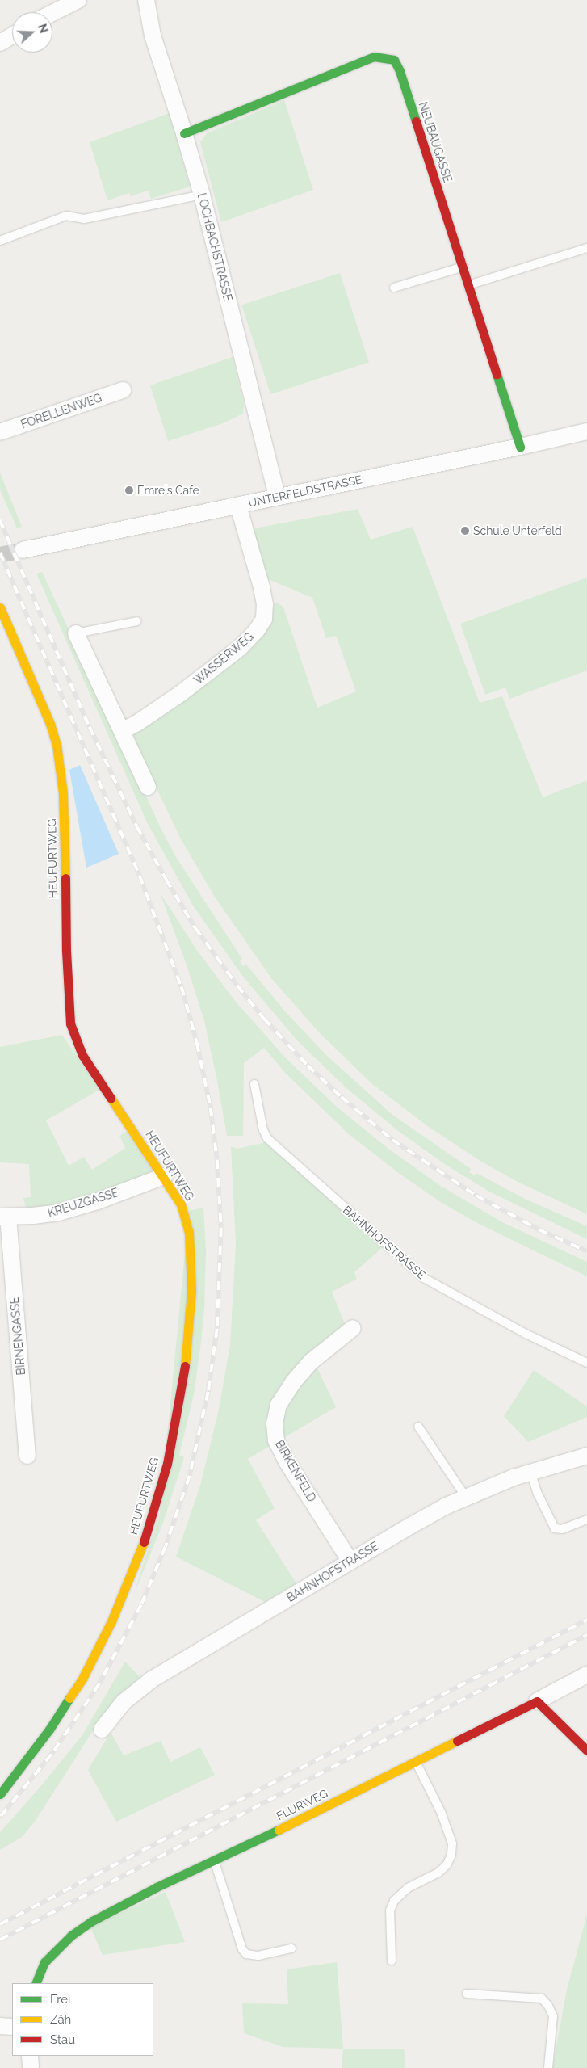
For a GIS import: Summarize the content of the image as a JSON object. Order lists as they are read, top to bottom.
{
  "streets": {
    "street": [
      "NEUBAUGASSE",
      "LOCHBACHSTRASSE",
      "FORELLENWEG",
      "UNTERFELDSTRASSE",
      "WASSERWEG",
      "HEUFURTWEG",
      "KREUZGASSE",
      "BAHNHOFSTRASSE",
      "BIRNENGASSE",
      "BIRKENFELD",
      "FLURWEG"
    ]
  },
  "crossings": [
    ["NEUBAUGASSE", "LOCHBACHSTRASSE"],
    ["NEUBAUGASSE", "UNTERFELDSTRASSE"],
    ["LOCHBACHSTRASSE", "UNTERFELDSTRASSE"],
    ["UNTERFELDSTRASSE", "WASSERWEG"],
    ["HEUFURTWEG", "KREUZGASSE"],
    ["KREUZGASSE", "BIRNENGASSE"],
    ["BAHNHOFSTRASSE", "BIRKENFELD"]
  ],
  "places": ["Emre's Cafe", "Schule Unterfeld"],
  "legend": ["Frei", "Zäh", "Stau"],
  "north": "right"
}
